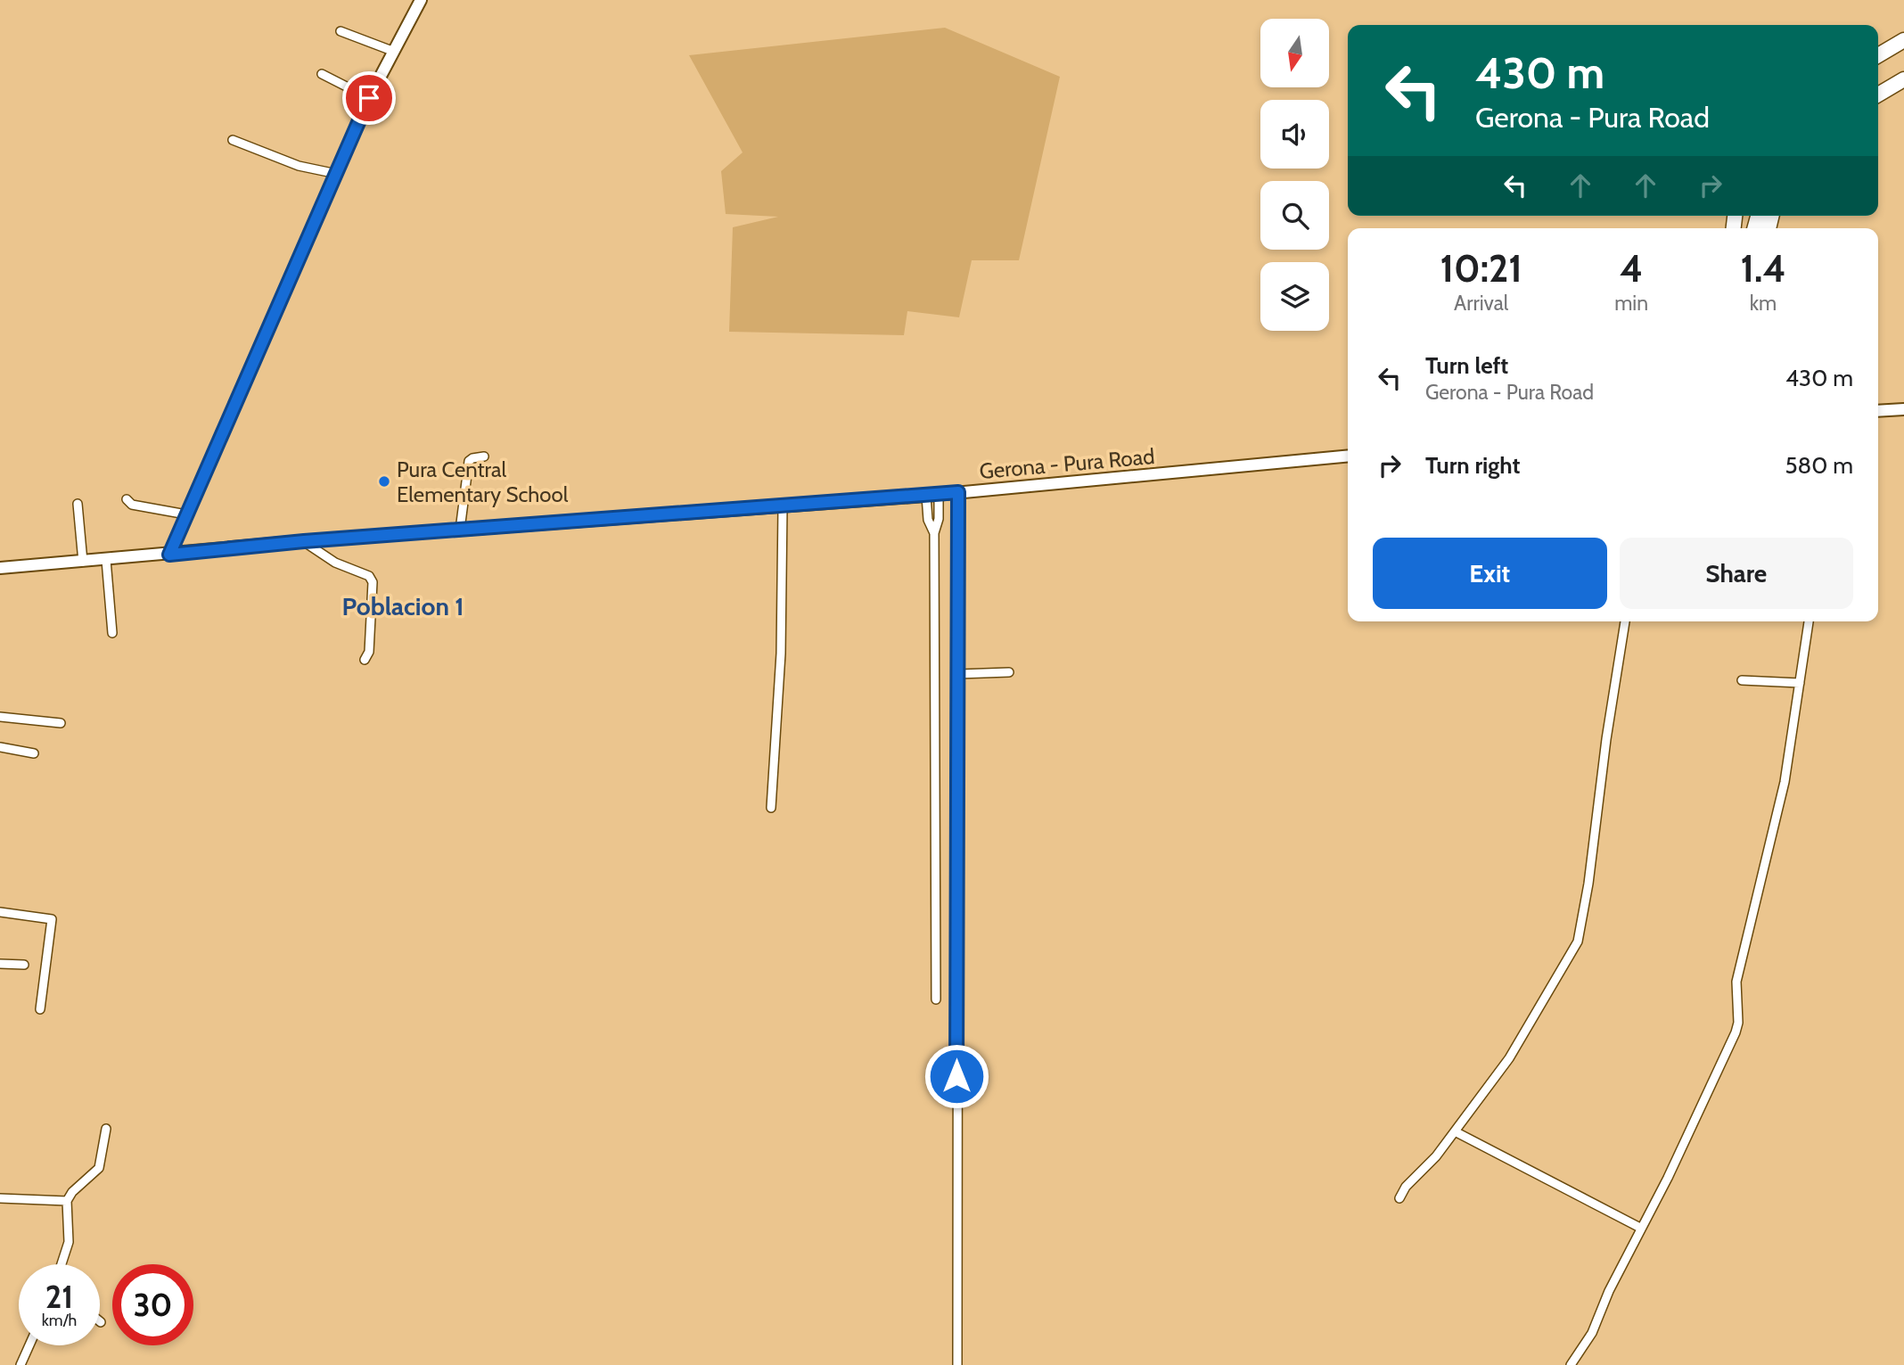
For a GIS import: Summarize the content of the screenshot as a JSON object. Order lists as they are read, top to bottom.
{
  "streets": {
    "main road": ["Gerona - Pura Road"]
  },
  "districts": ["Poblacion 1"],
  "places": ["Pura Central Elementary School"],
  "north": "bottom",
  "page": {
    "turn": ["430 m", "Gerona - Pura Road"],
    "eta": [
      "10:21",
      "Arrival",
      "4",
      "min",
      "1.4",
      "km"
    ],
    "list": [
      {
        "name": "Turn left",
        "note": "Gerona - Pura Road",
        "value": "430 m"
      },
      {
        "name": "Turn right",
        "value": "580 m"
      }
    ],
    "buttons": ["Exit", "Share"],
    "speed": "21 km/h",
    "limit": "30"
  }
}
